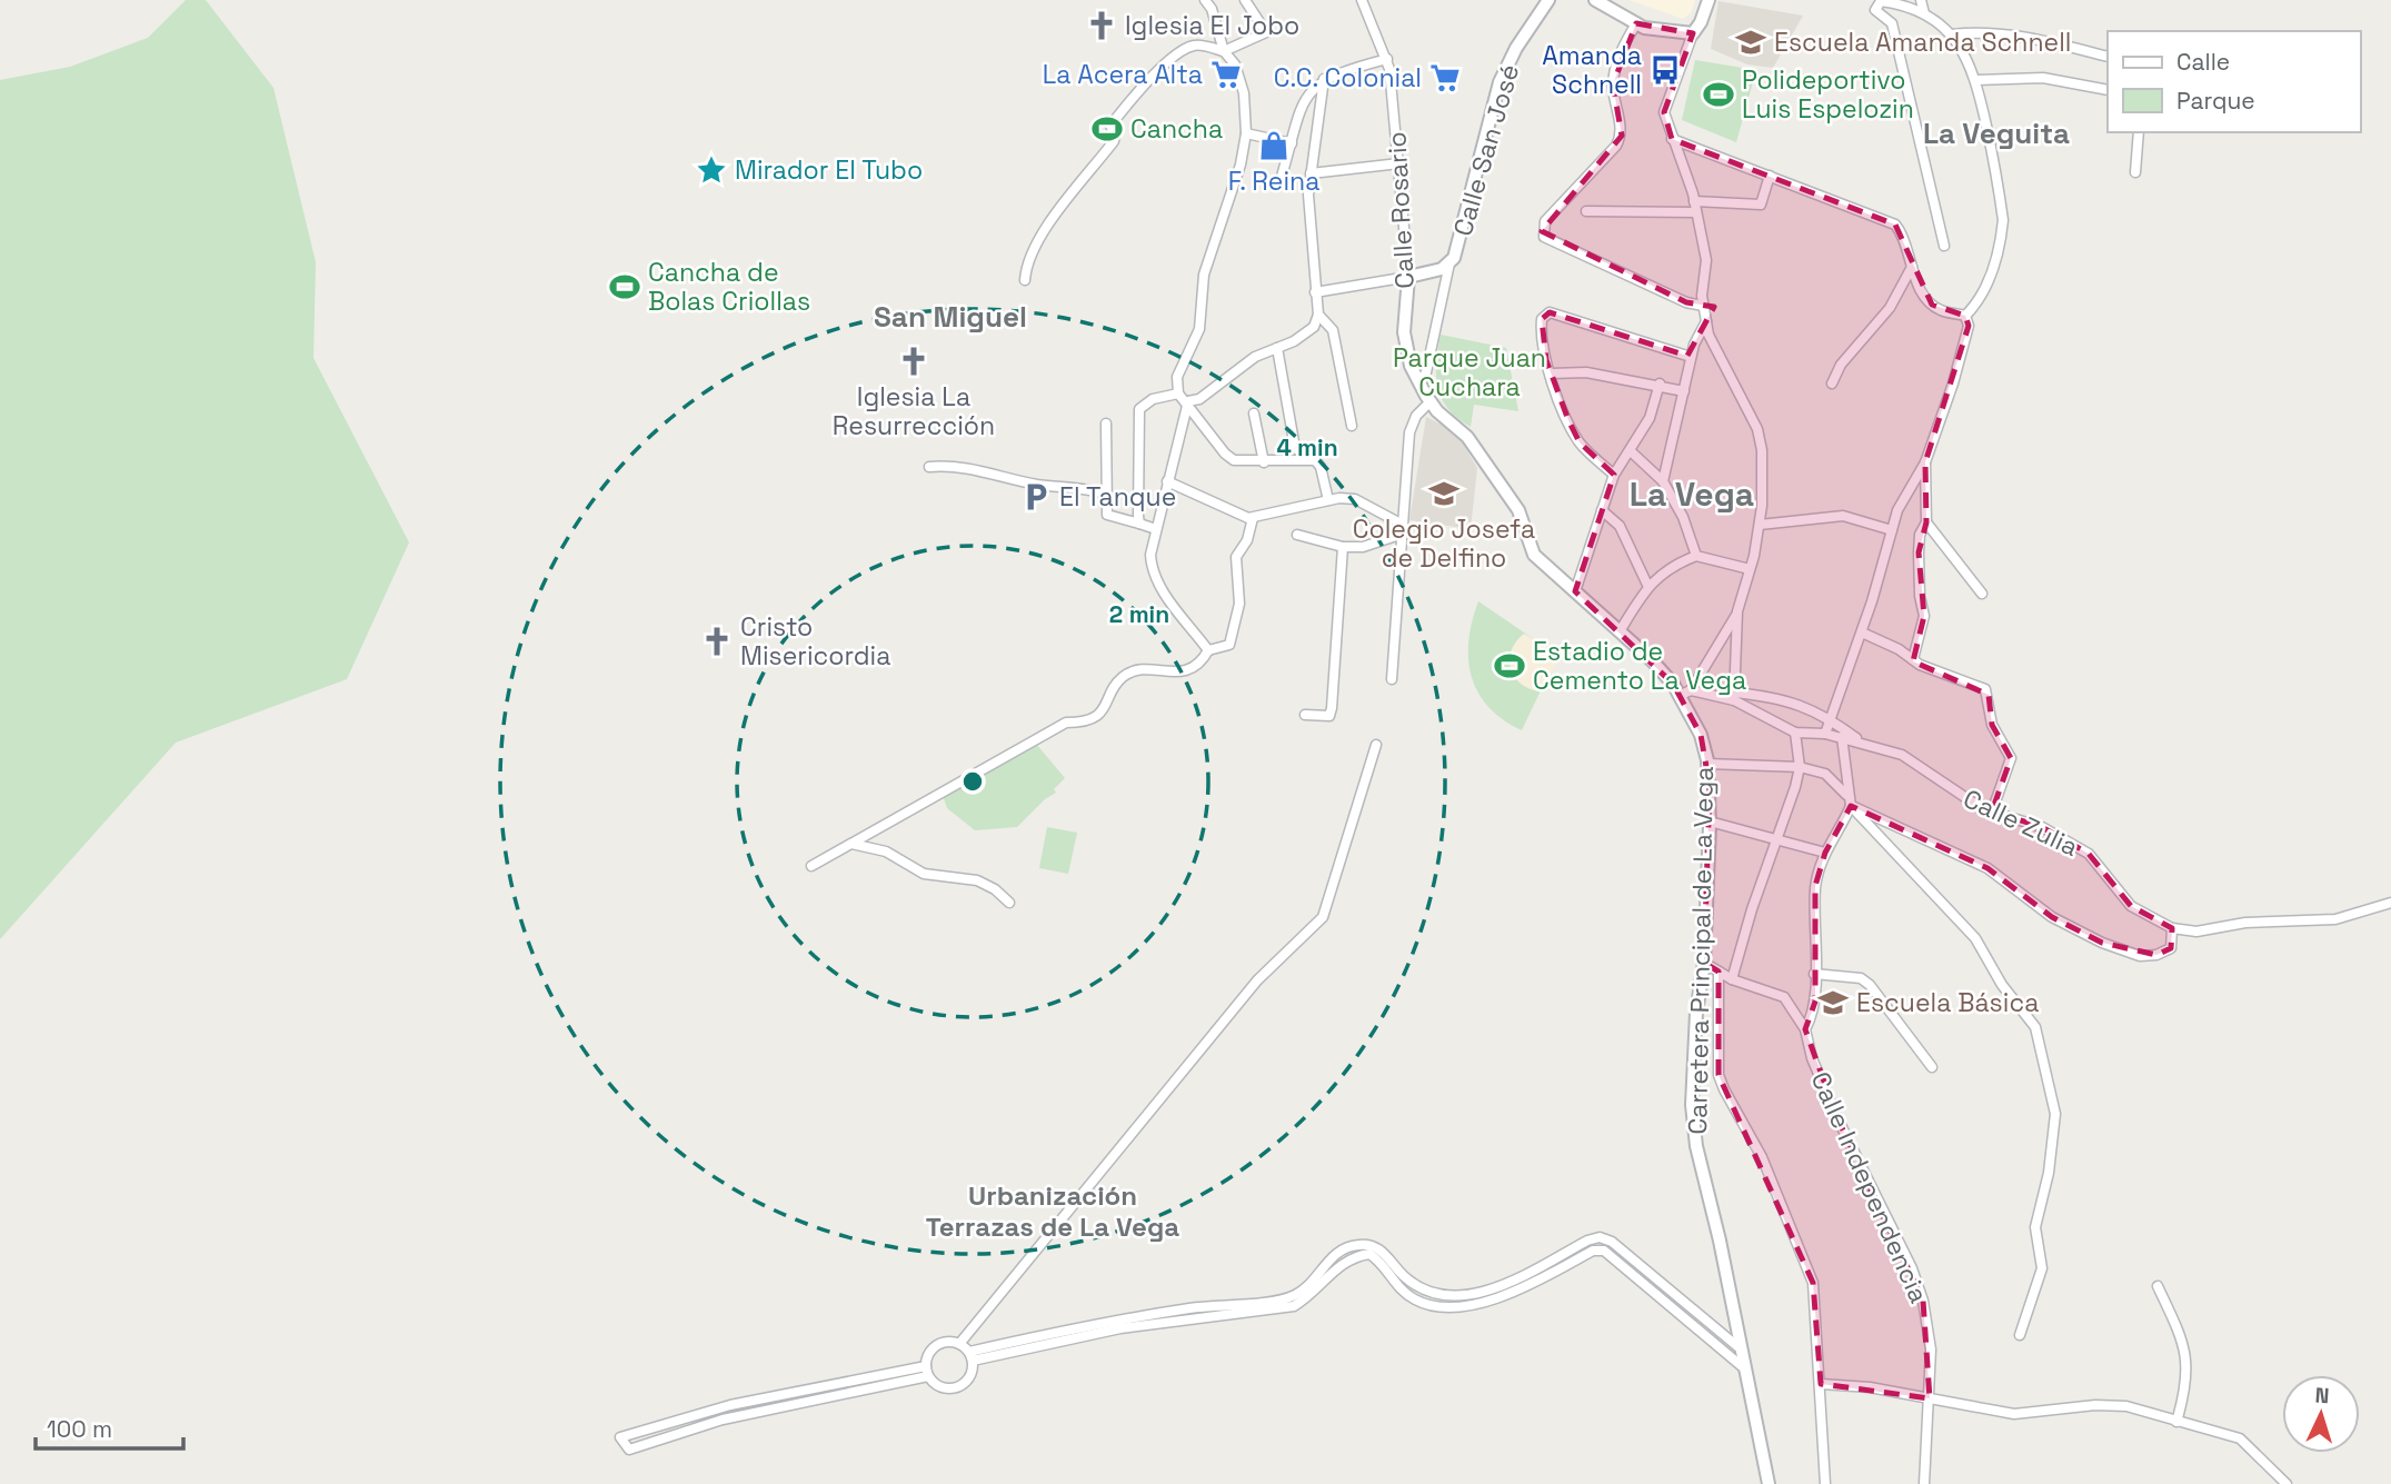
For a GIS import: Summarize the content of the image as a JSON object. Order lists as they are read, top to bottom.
{
  "streets": {
    "street": [
      "Calle San José",
      "Calle Rosario",
      "Calle Zulia",
      "Carretera Principal de La Vega",
      "Calle Independencia"
    ]
  },
  "crossings": [
    ["Calle San José", "Calle Rosario"],
    ["Calle Rosario", "Carretera Principal de La Vega"],
    ["Carretera Principal de La Vega", "Calle Independencia"]
  ],
  "districts": [
    "La Veguita",
    "San Miguel",
    "La Vega",
    "Urbanización Terrazas de La Vega"
  ],
  "parks": ["Parque Juan Cuchara"],
  "places": {
    "church": ["Iglesia El Jobo", "Iglesia La Resurrección", "Cristo Misericordia"],
    "school or university": ["Escuela Amanda Schnell", "Colegio Josefa de Delfino", "Escuela Básica"],
    "bus stop": ["Amanda Schnell"],
    "supermarket": ["La Acera Alta", "C.C. Colonial"],
    "sports": [
      "Polideportivo Luis Espelozin",
      "Cancha",
      "Cancha de Bolas Criollas",
      "Estadio de Cemento La Vega"
    ],
    "shop": ["F. Reina"],
    "place": ["Mirador El Tubo"],
    "parking": ["El Tanque"]
  },
  "legend": ["Calle", "Parque"],
  "scale_bar": "100 m",
  "north": "top",
  "rings": ["4 min", "2 min"]
}
